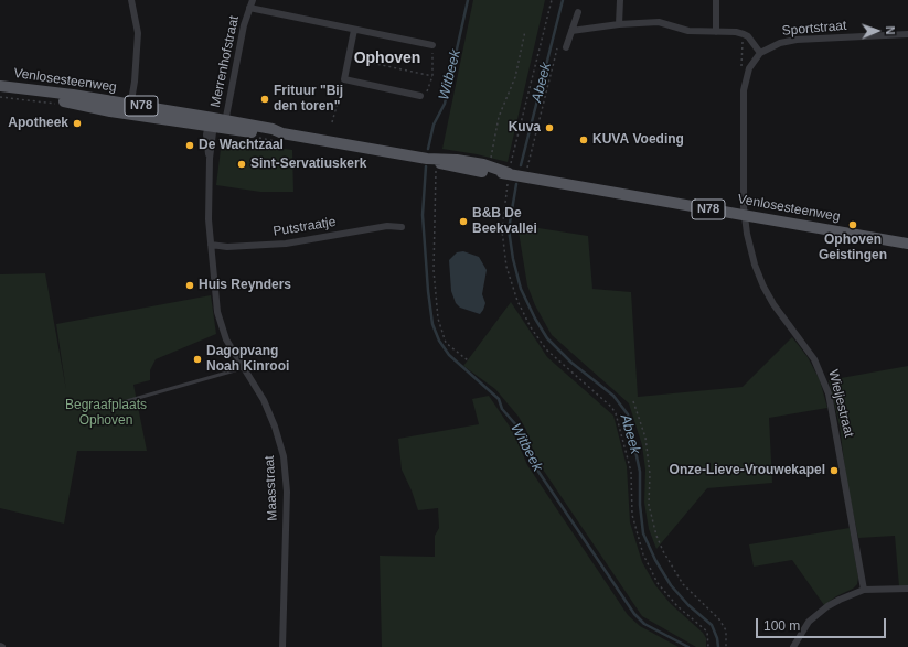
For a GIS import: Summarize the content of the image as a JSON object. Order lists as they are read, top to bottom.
{
  "streets": {
    "main road": ["Venlosesteenweg", "N78"],
    "street": [
      "Sportstraat",
      "Merrenhofstraat",
      "Putstraatje",
      "Wieljestraat",
      "Maasstraat"
    ]
  },
  "crossings": [
    ["Merrenhofstraat", "Venlosesteenweg"],
    ["Merrenhofstraat", "Maasstraat"],
    ["Venlosesteenweg", "Wieljestraat"],
    ["Venlosesteenweg", "Maasstraat"],
    ["Putstraatje", "Maasstraat"]
  ],
  "districts": ["Ophoven"],
  "water": ["Witbeek", "Abeek"],
  "parks": ["Begraafplaats Ophoven"],
  "places": [
    "Frituur \"Bij den toren\"",
    "Apotheek",
    "Kuva",
    "KUVA Voeding",
    "De Wachtzaal",
    "Sint-Servatiuskerk",
    "B&B De Beekvallei",
    "Ophoven Geistingen",
    "Huis Reynders",
    "Dagopvang Noah Kinrooi",
    "Onze-Lieve-Vrouwekapel"
  ],
  "scale_bar": "100 m",
  "north": "right"
}
